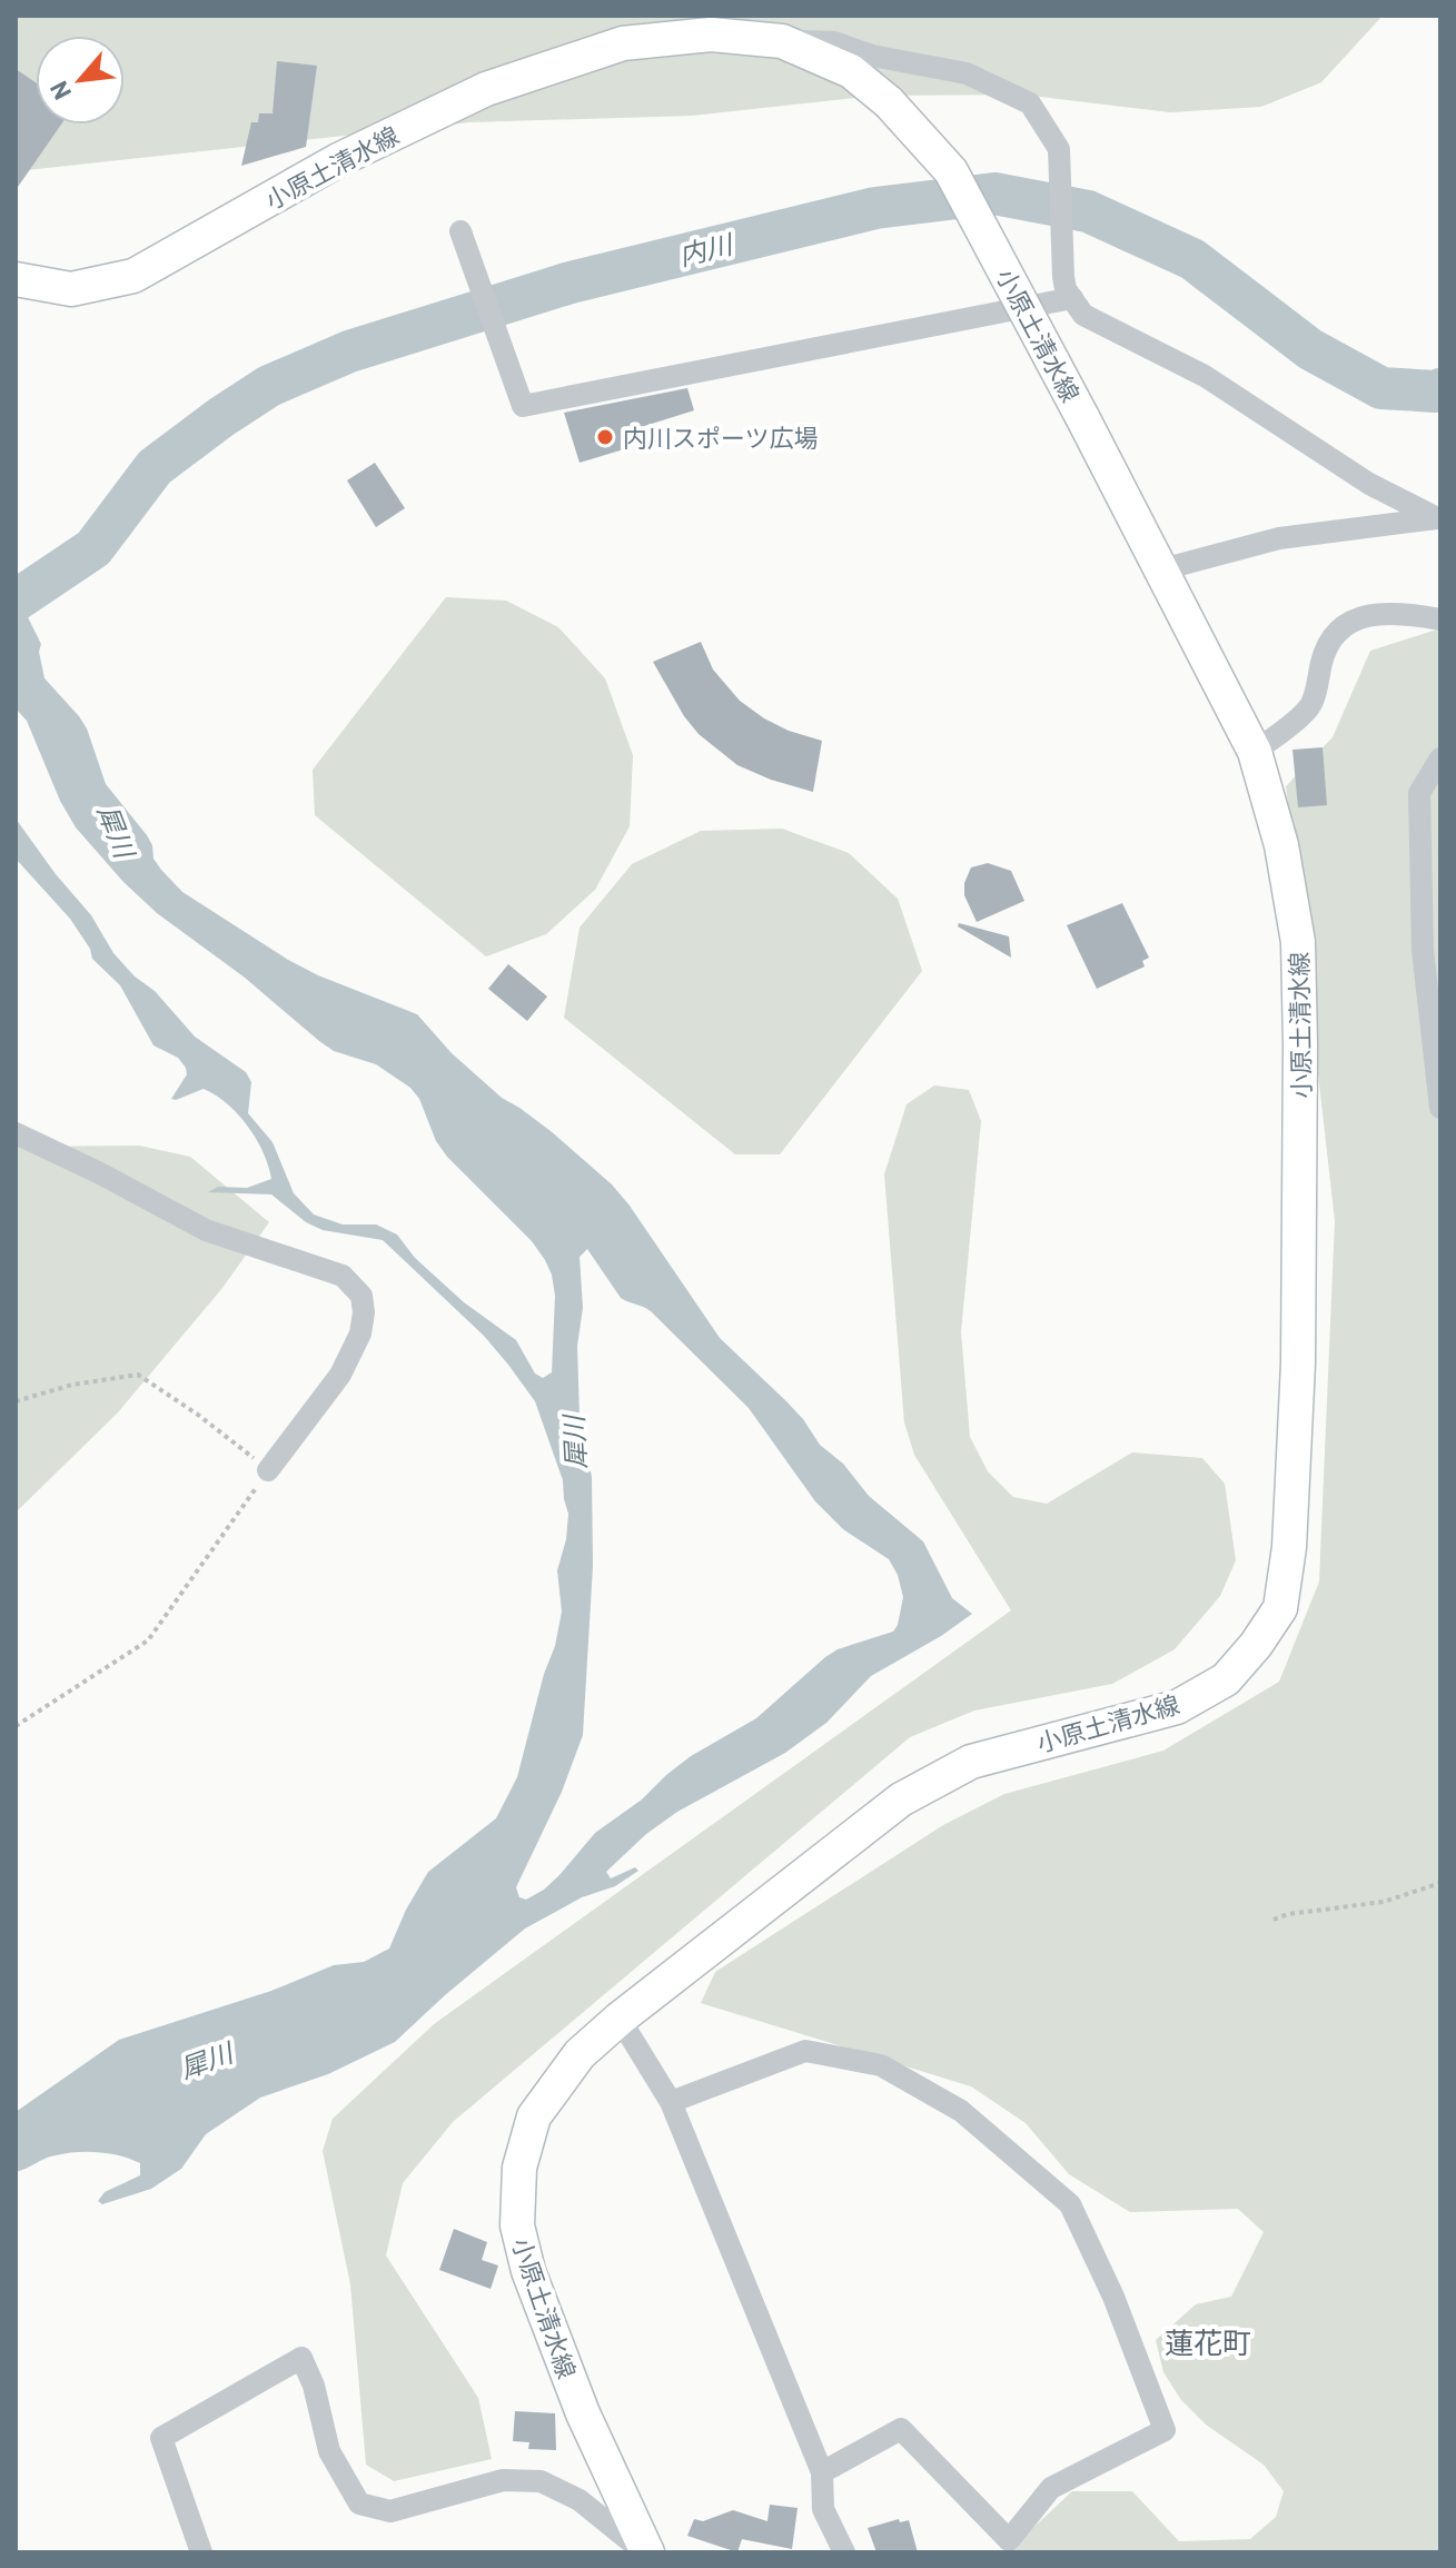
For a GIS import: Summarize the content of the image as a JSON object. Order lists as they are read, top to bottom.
{
  "streets": {
    "main road": ["小原土清水線"]
  },
  "districts": ["蓮花町"],
  "water": ["内川", "犀川"],
  "places": ["内川スポーツ広場"],
  "north": "bottom left"
}
